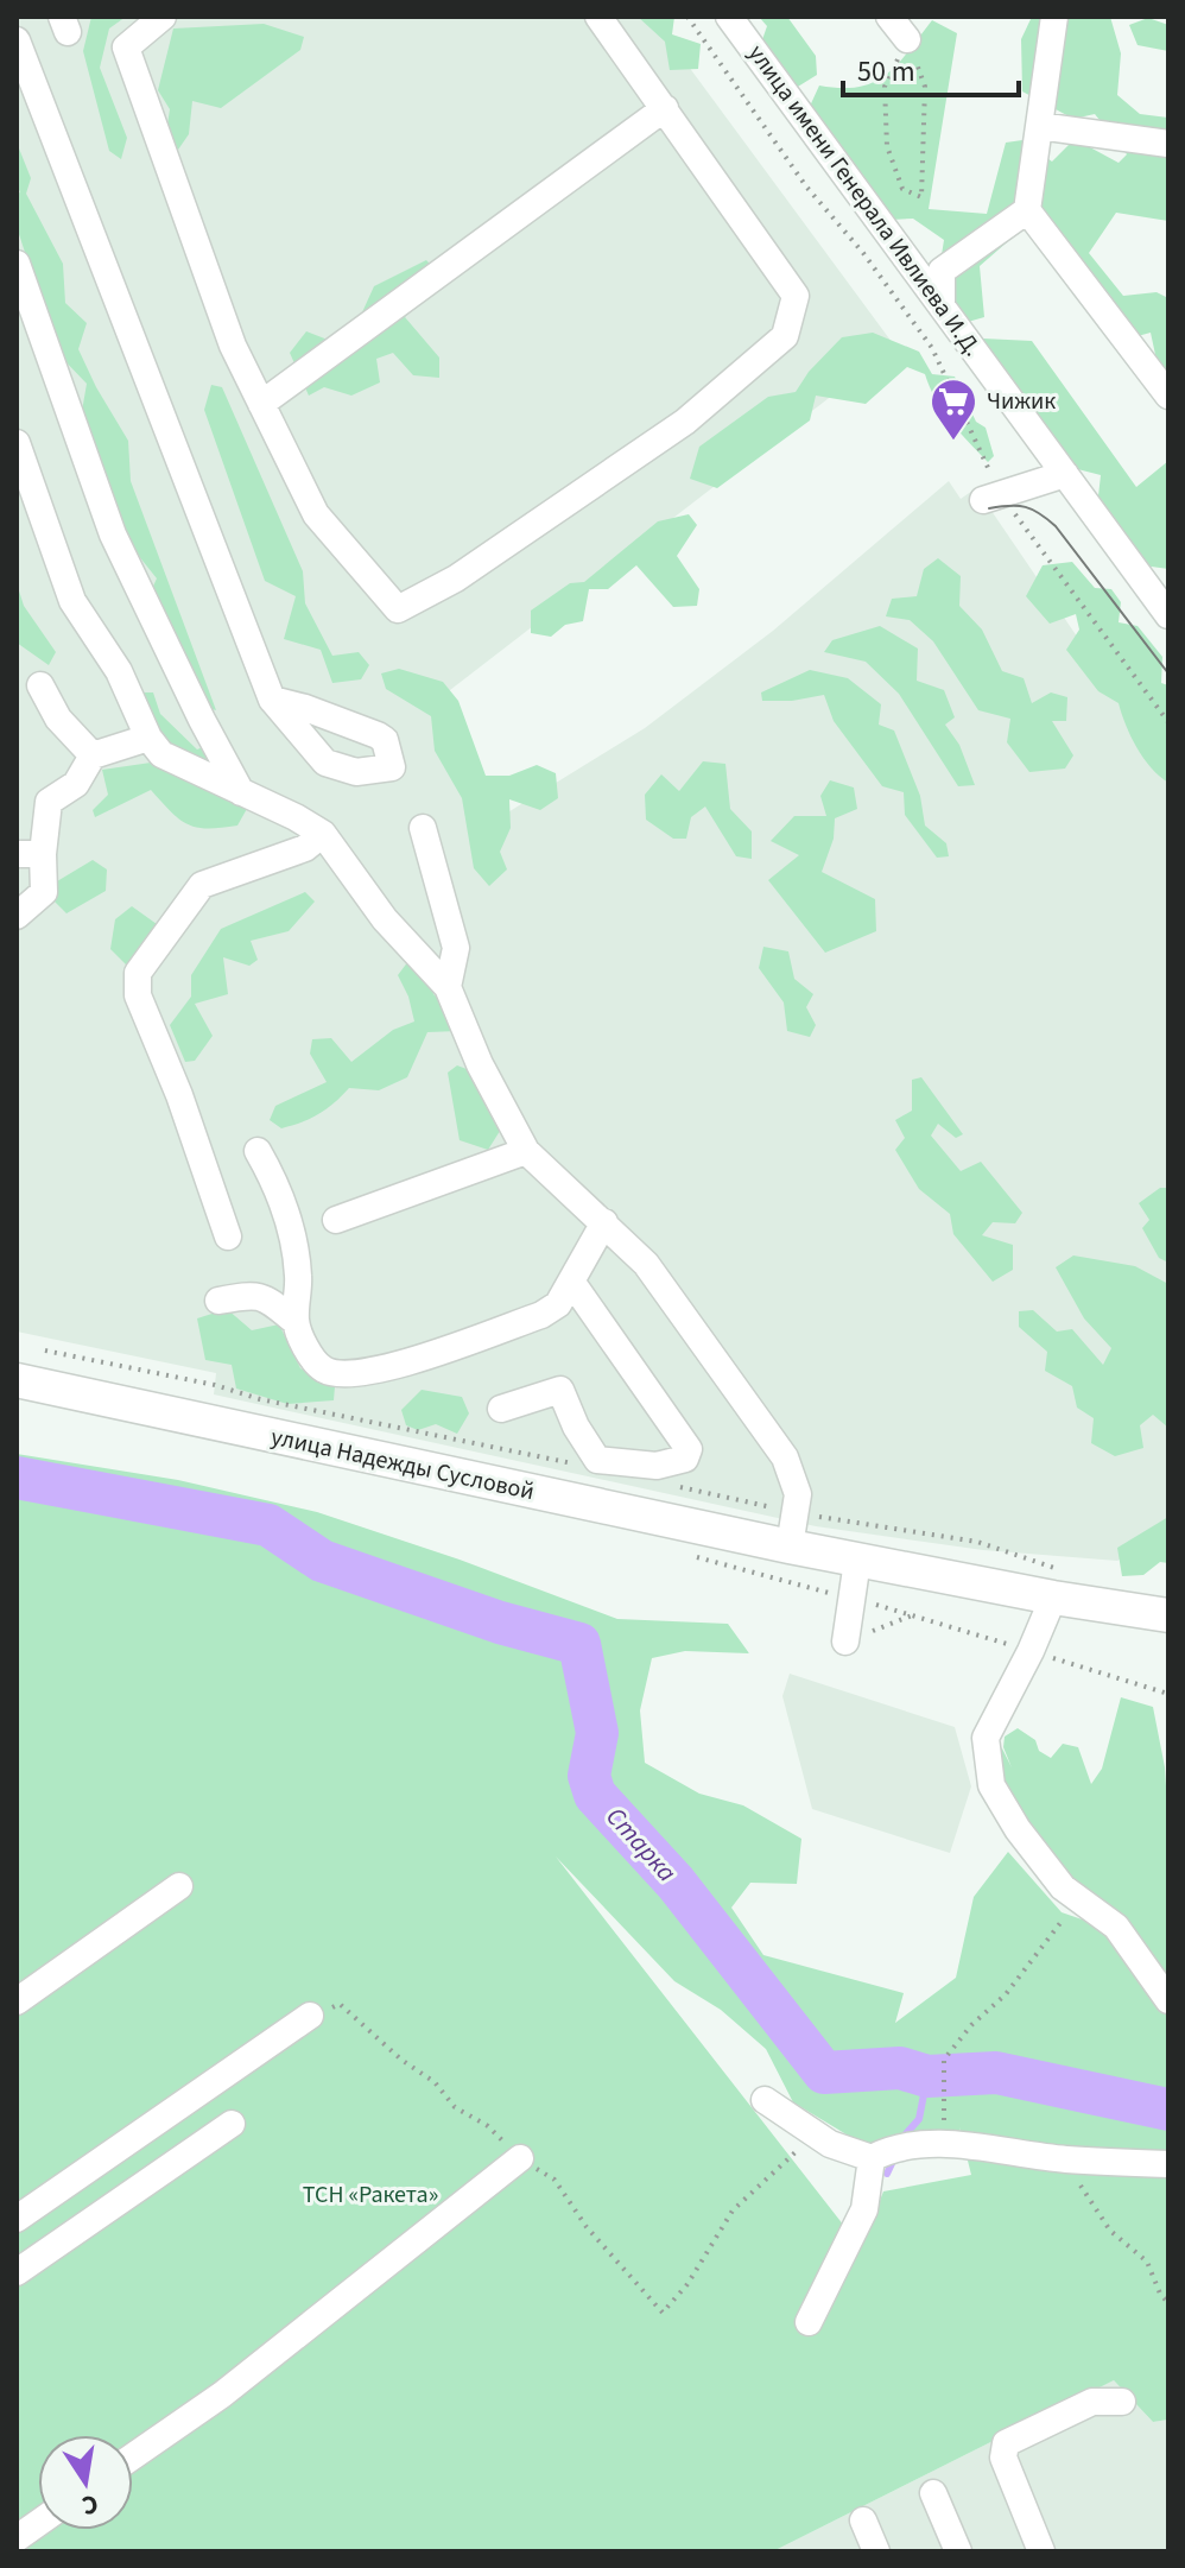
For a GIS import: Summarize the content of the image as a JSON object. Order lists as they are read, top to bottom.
{
  "streets": {
    "main road": ["улица Надежды Сусловой"],
    "street": ["улица имени Генерала Ивлиева И.Д."]
  },
  "water": ["Старка"],
  "parks": ["ТСН «Ракета»"],
  "places": {
    "supermarket": ["Чижик"]
  },
  "scale_bar": "50 m",
  "north": "bottom"
}
